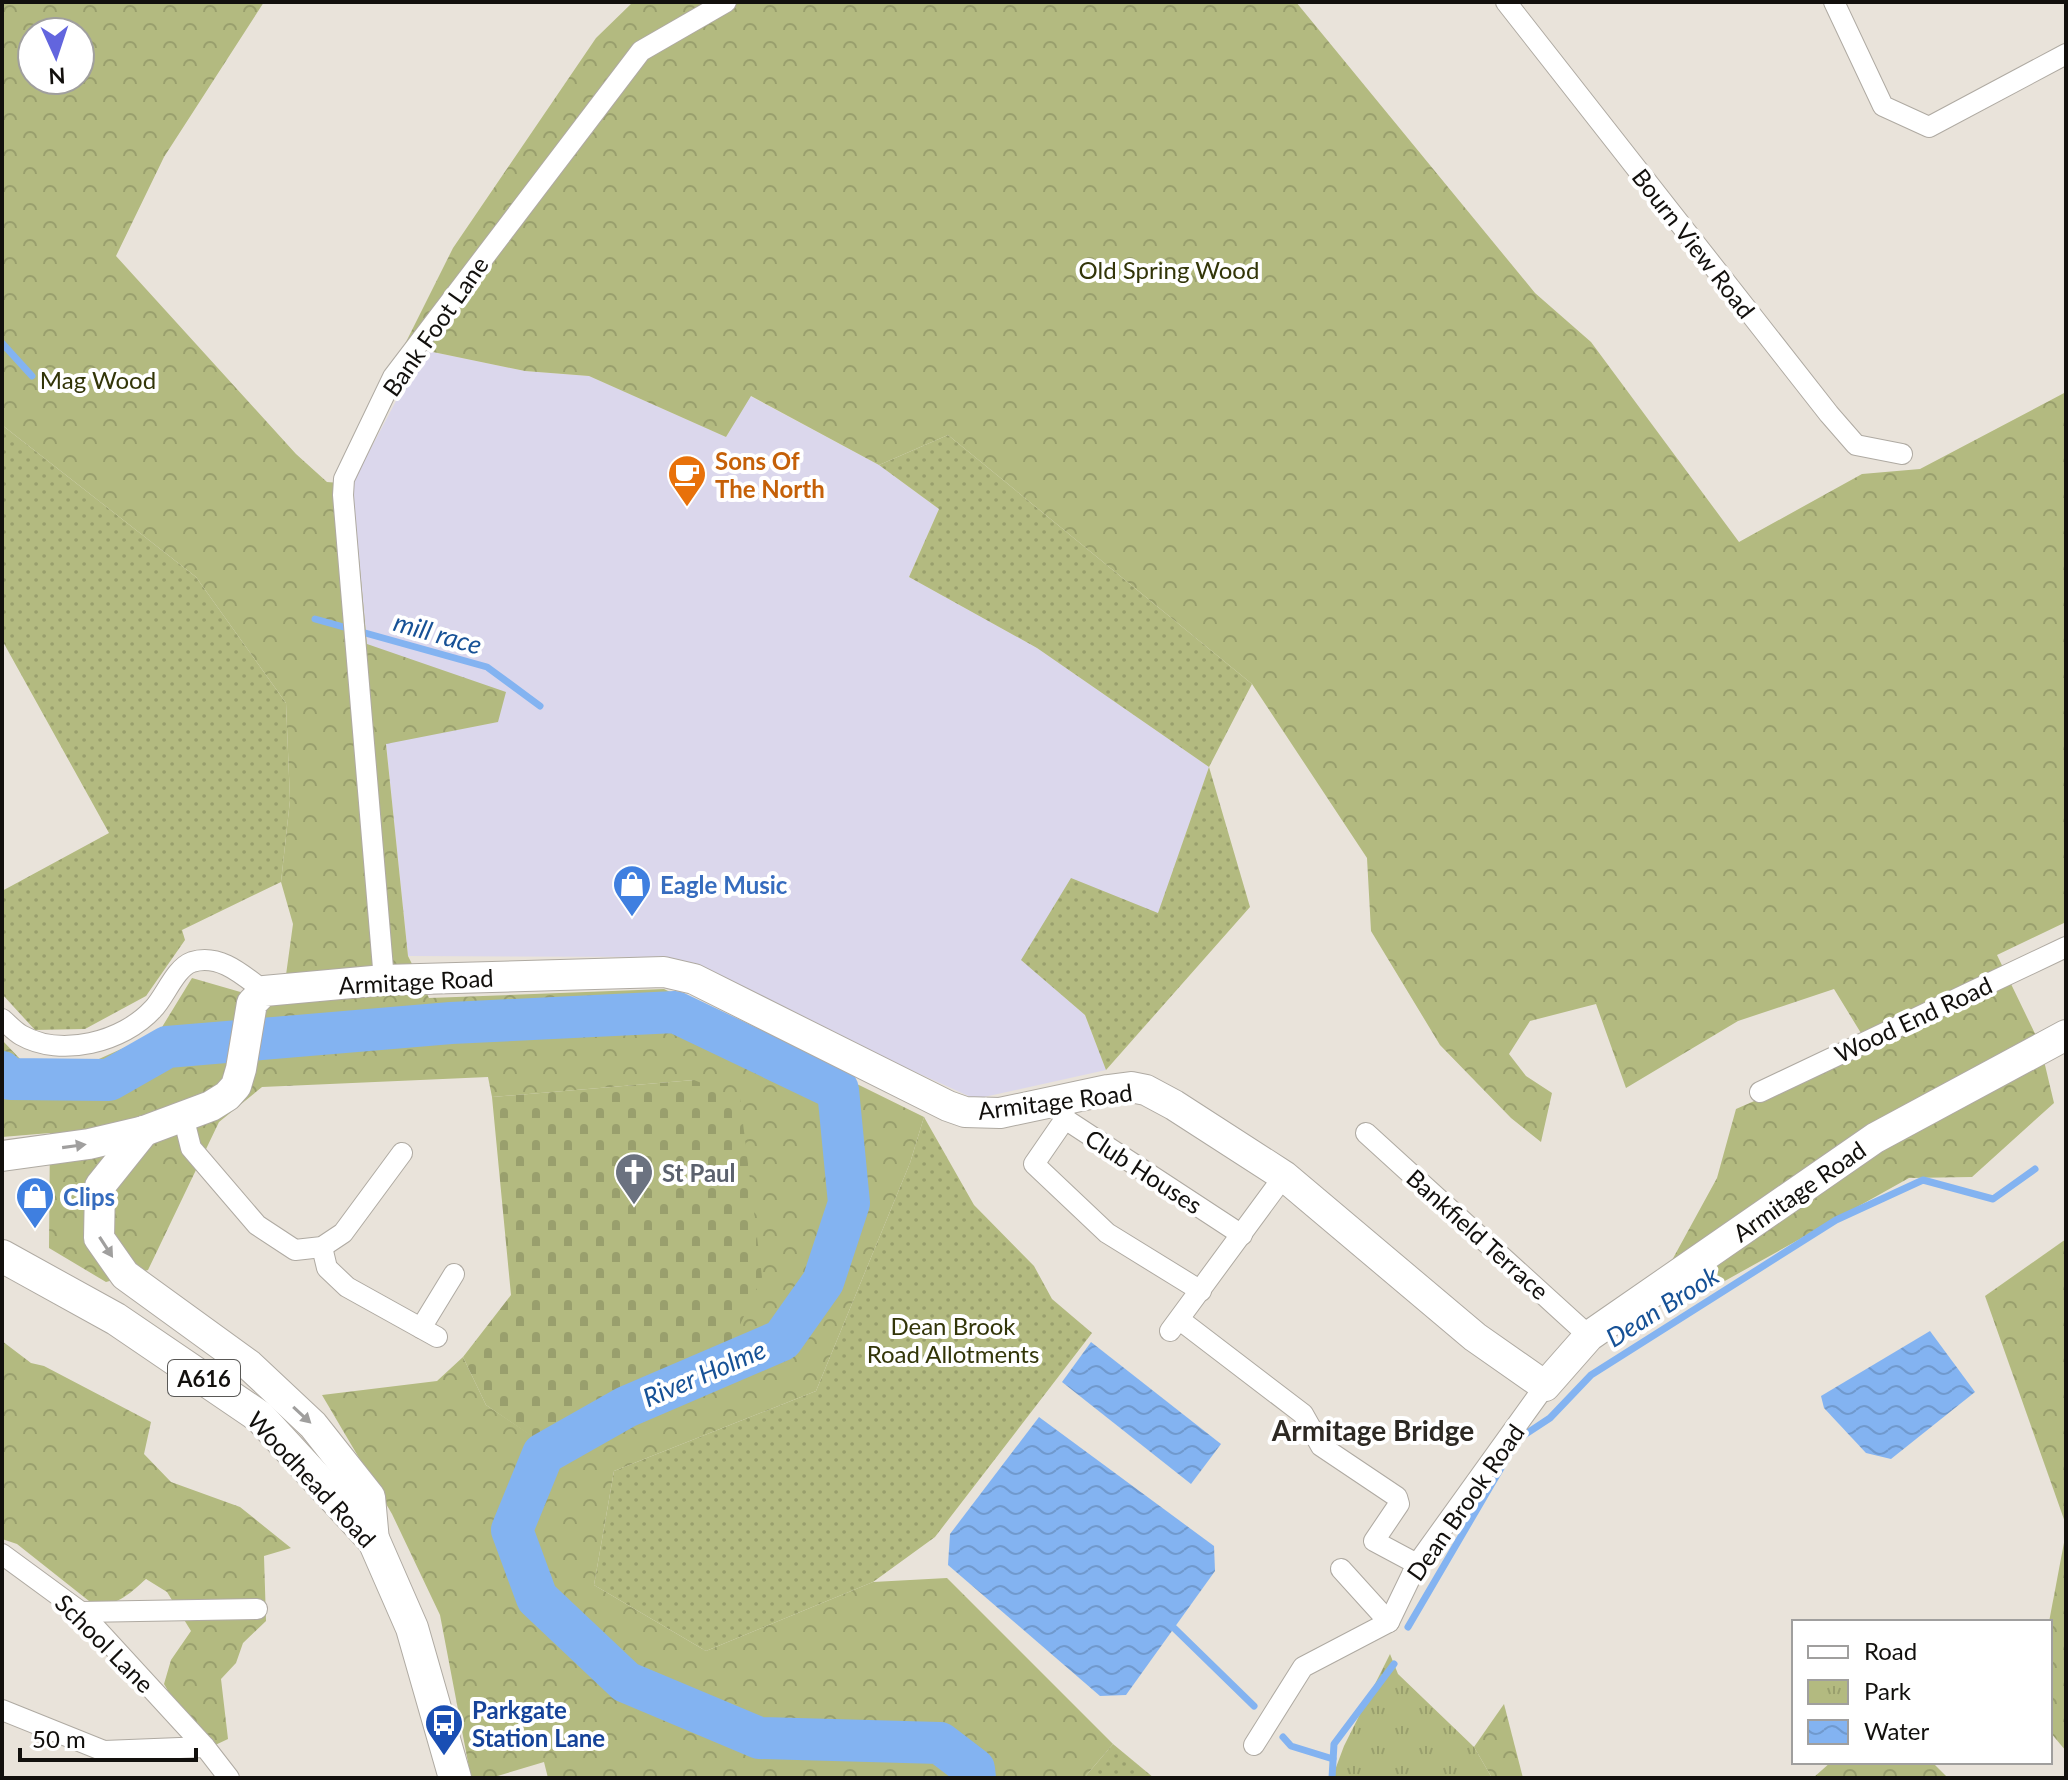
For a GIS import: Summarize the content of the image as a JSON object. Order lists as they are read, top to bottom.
{
  "streets": {
    "main road": ["Armitage Road", "A616", "Woodhead Road"],
    "street": [
      "Bourn View Road",
      "Bank Foot Lane",
      "Wood End Road",
      "Club Houses",
      "Bankfield Terrace",
      "Dean Brook Road",
      "School Lane"
    ]
  },
  "crossings": [
    ["Bank Foot Lane", "Armitage Road"],
    ["Armitage Road", "Club Houses"],
    ["Armitage Road", "Bankfield Terrace"],
    ["Armitage Road", "Dean Brook Road"]
  ],
  "districts": ["Armitage Bridge"],
  "water": ["mill race", "Dean Brook", "River Holme"],
  "parks": ["Old Spring Wood", "Mag Wood", "Dean Brook Road Allotments"],
  "places": {
    "cafe": ["Sons Of The North"],
    "shop": ["Eagle Music", "Clips"],
    "church": ["St Paul"],
    "bus stop": ["Parkgate Station Lane"]
  },
  "legend": ["Road", "Park", "Water"],
  "scale_bar": "50 m",
  "north": "bottom"
}
